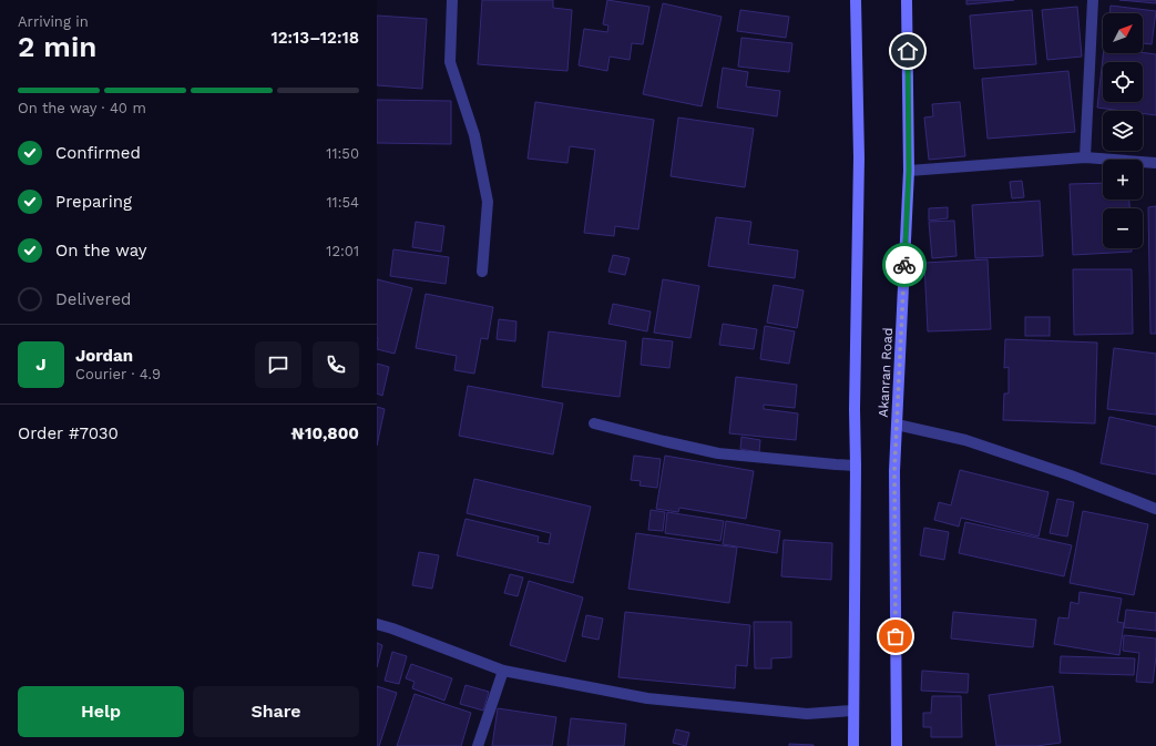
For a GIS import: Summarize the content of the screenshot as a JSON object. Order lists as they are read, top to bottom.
{
  "streets": {
    "main road": ["Akanran Road"]
  },
  "north": "top right",
  "page": {
    "heading": ["2 min", "Arriving in", "12:13–12:18"],
    "panel": [
      "Jordan",
      "Courier · 4.9",
      "Order #7030",
      "₦10,800"
    ],
    "map_buttons": ["+", "−"],
    "bar": "On the way · 40 m",
    "list": [
      ["Confirmed", "11:50"],
      ["Preparing", "11:54"],
      ["On the way", "12:01"],
      "Delivered"
    ],
    "round": "J",
    "buttons": ["Help", "Share"]
  }
}
